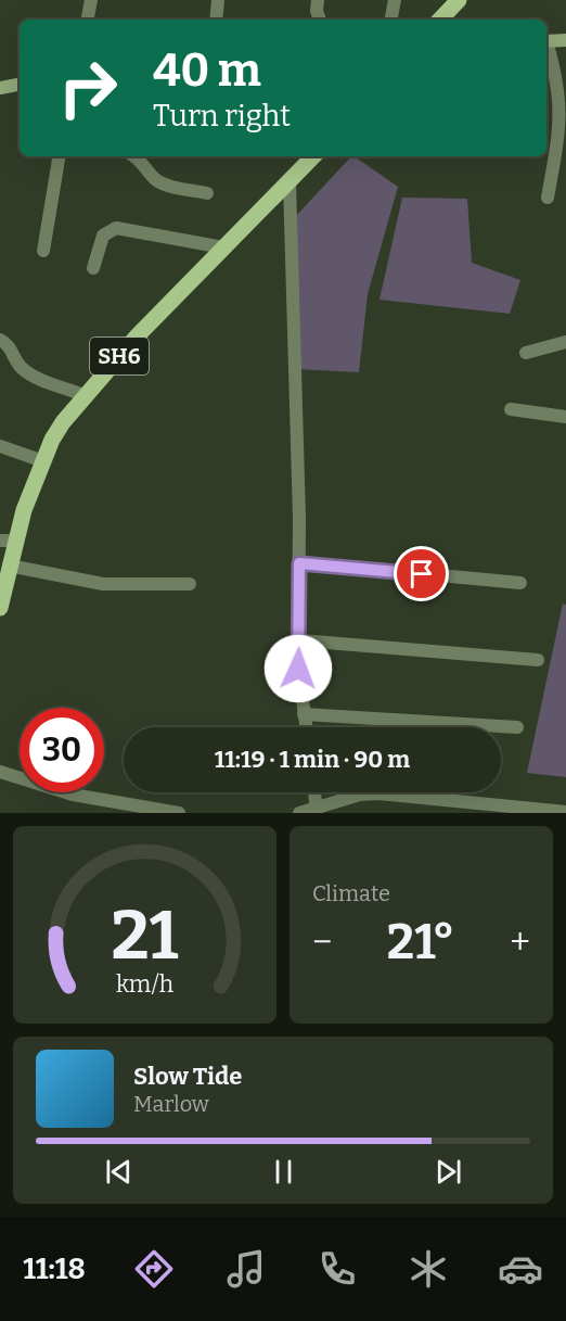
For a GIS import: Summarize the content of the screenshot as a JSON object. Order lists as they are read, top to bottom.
{
  "streets": {
    "main road": ["SH6"]
  },
  "page": {
    "turn": ["40 m", "Turn right"],
    "limit": "30",
    "trip": "11:19 · 1 min · 90 m",
    "tile": "Climate",
    "heat": ["−", "21°", "+"],
    "song": ["Slow Tide", "Marlow"],
    "tabs": "11:18",
    "gauge": ["21", "km/h"]
  }
}
